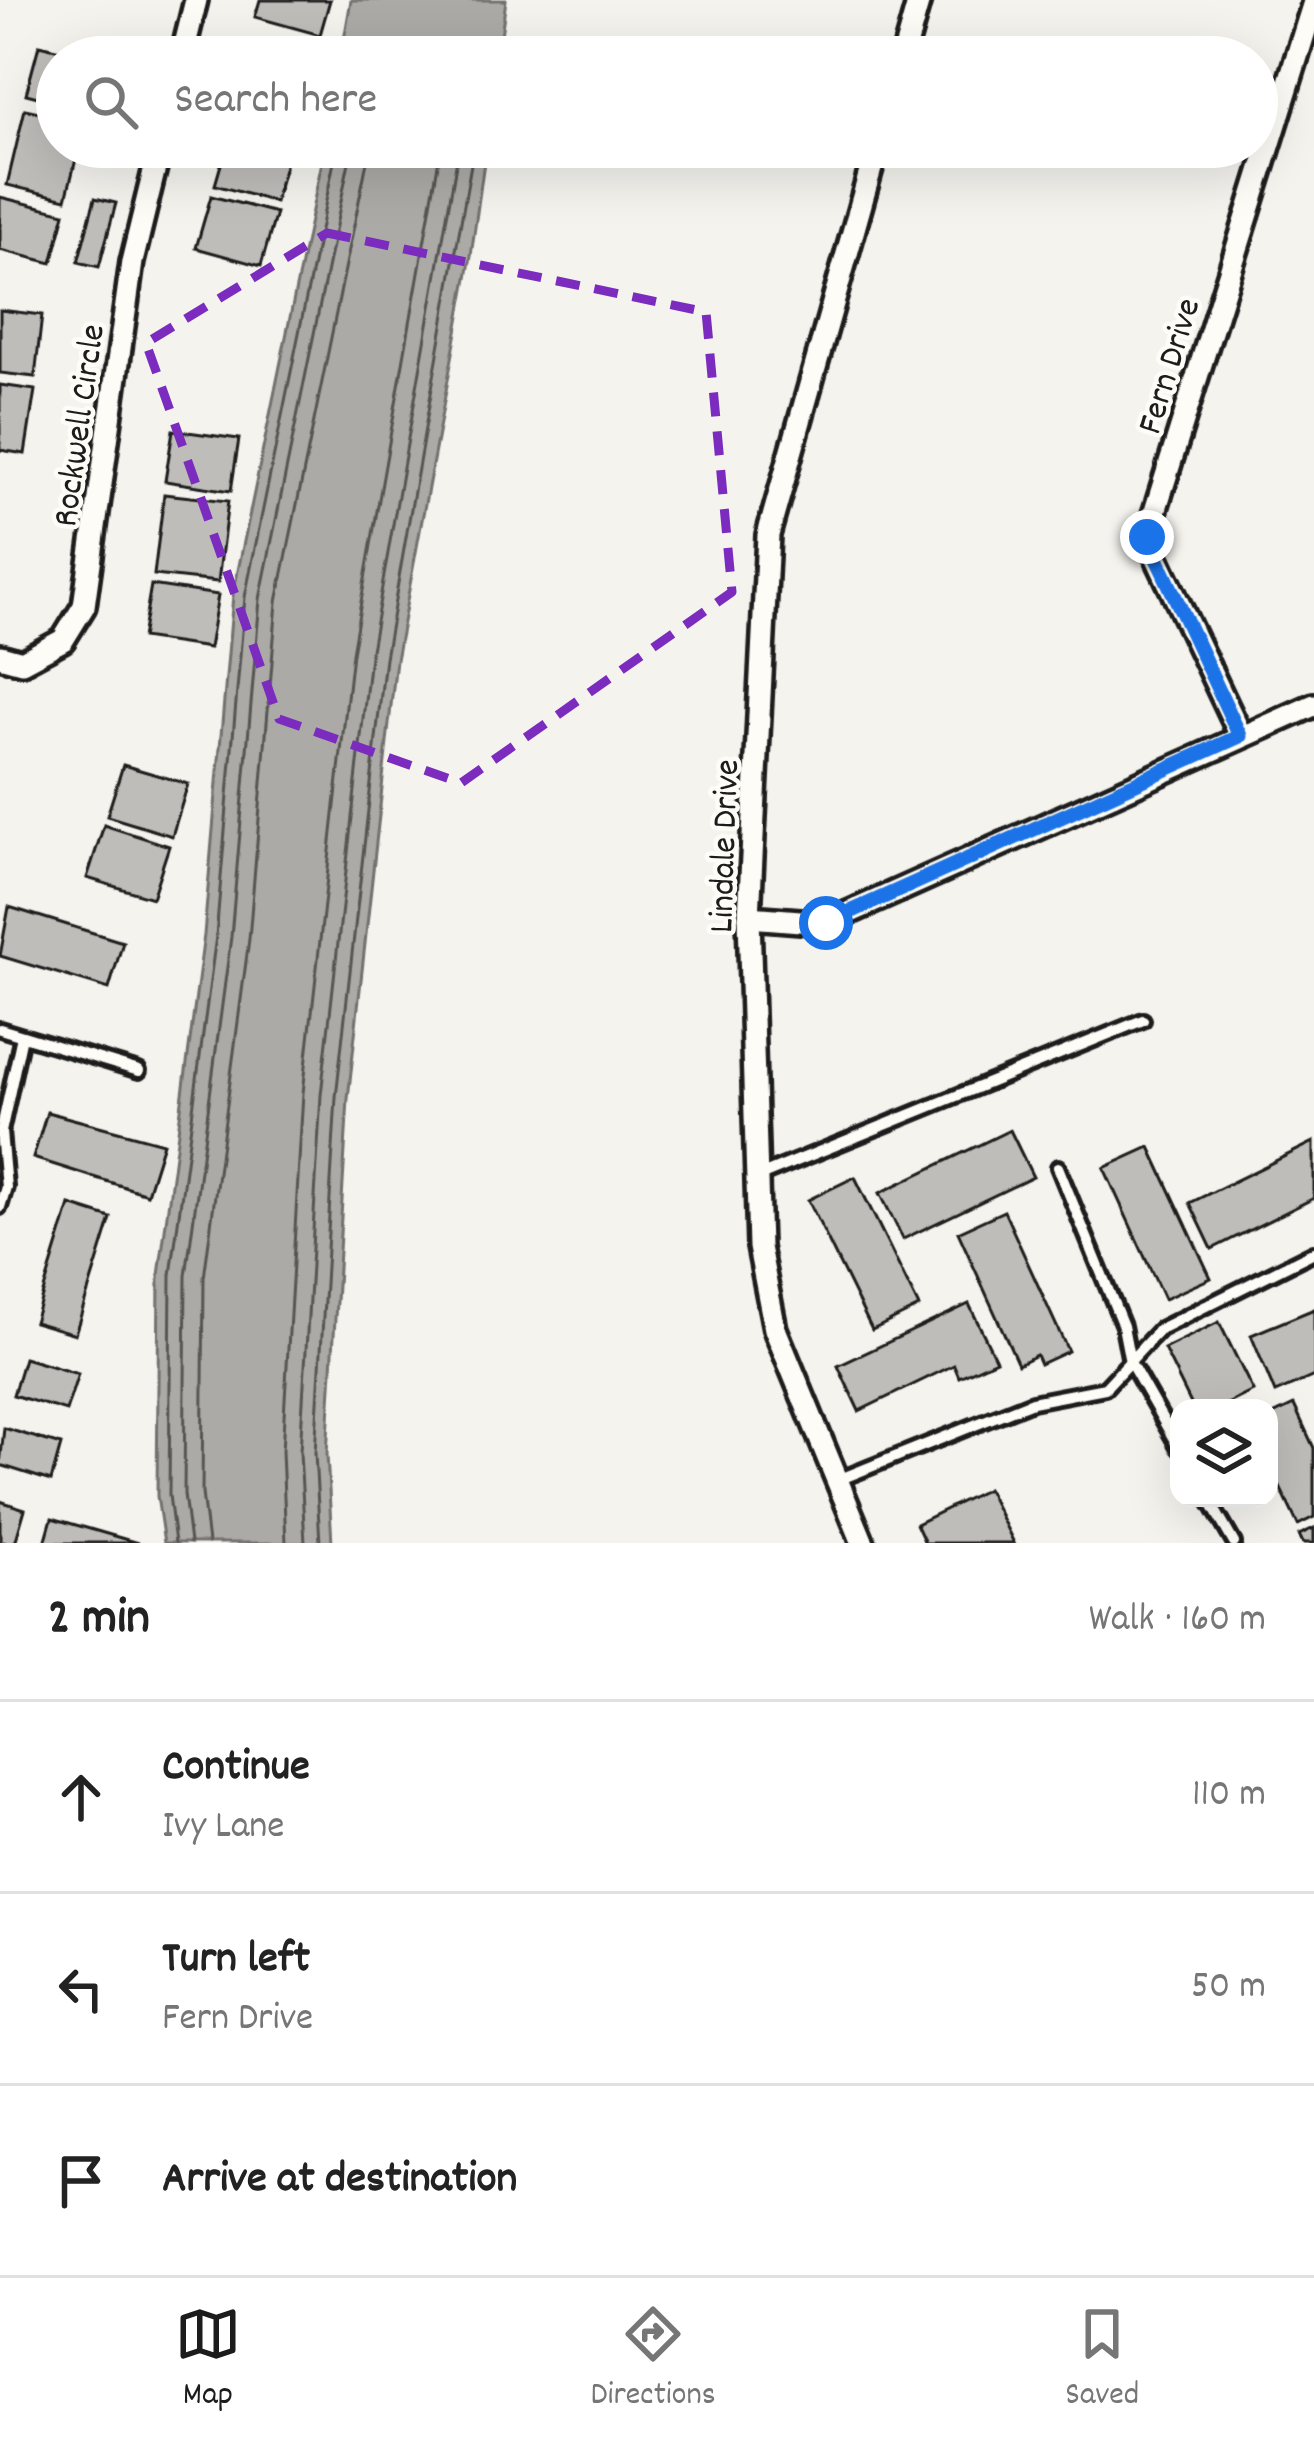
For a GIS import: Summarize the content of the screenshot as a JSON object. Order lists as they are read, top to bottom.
{
  "streets": {
    "street": ["Fern Drive", "Rockwell Circle", "Lindale Drive"]
  },
  "page": {
    "search": "Search here",
    "heading": ["2 min", "Walk · 160 m"],
    "list": [
      ["Continue", "Ivy Lane", "110 m"],
      ["Turn left", "Fern Drive", "50 m"],
      "Arrive at destination"
    ],
    "nav": ["Map", "Directions", "Saved"]
  }
}
